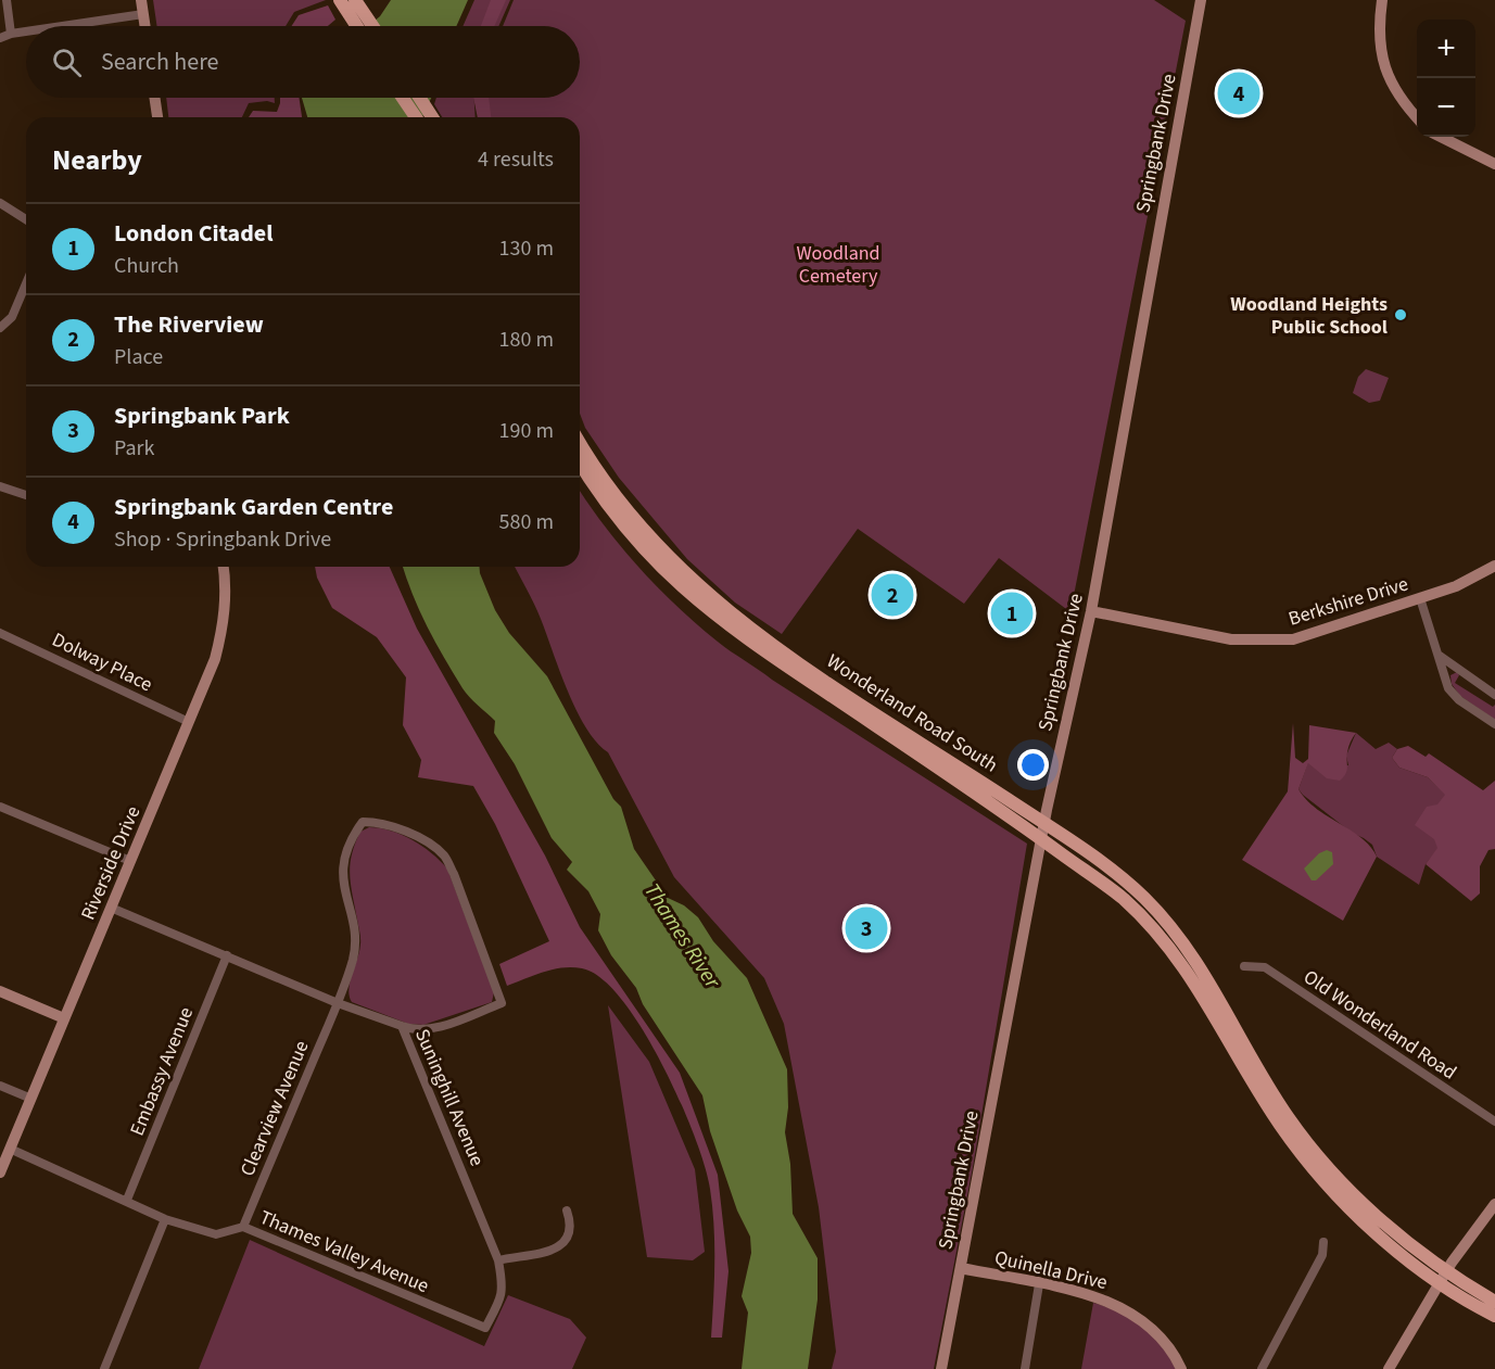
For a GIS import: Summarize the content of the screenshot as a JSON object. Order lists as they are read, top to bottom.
{
  "streets": {
    "main road": [
      "Springbank Drive",
      "Berkshire Drive",
      "Wonderland Road South",
      "Riverside Drive",
      "Quinella Drive"
    ],
    "street": [
      "Dolway Place",
      "Old Wonderland Road",
      "Embassy Avenue",
      "Suninghill Avenue",
      "Clearview Avenue",
      "Thames Valley Avenue"
    ]
  },
  "crossings": [
    ["Springbank Drive", "Berkshire Drive"],
    ["Springbank Drive", "Wonderland Road South"],
    ["Springbank Drive", "Quinella Drive"],
    ["Dolway Place", "Riverside Drive"],
    ["Riverside Drive", "Suninghill Avenue"],
    ["Riverside Drive", "Thames Valley Avenue"],
    ["Embassy Avenue", "Suninghill Avenue"],
    ["Embassy Avenue", "Thames Valley Avenue"],
    ["Suninghill Avenue", "Clearview Avenue"],
    ["Suninghill Avenue", "Thames Valley Avenue"],
    ["Clearview Avenue", "Thames Valley Avenue"]
  ],
  "water": ["Thames River"],
  "parks": ["Woodland Cemetery"],
  "places": ["Woodland Heights Public School"],
  "page": {
    "map_buttons": ["+", "−"],
    "search": "Search here",
    "pins": [
      "4",
      "2",
      "1",
      "3"
    ],
    "heading": ["Nearby", "4 results"],
    "list": [
      {
        "mark": "1",
        "name": "London Citadel",
        "note": "Church",
        "value": "130 m"
      },
      {
        "mark": "2",
        "name": "The Riverview",
        "note": "Place",
        "value": "180 m"
      },
      {
        "mark": "3",
        "name": "Springbank Park",
        "note": "Park",
        "value": "190 m"
      },
      {
        "mark": "4",
        "name": "Springbank Garden Centre",
        "note": "Shop · Springbank Drive",
        "value": "580 m"
      }
    ]
  }
}
